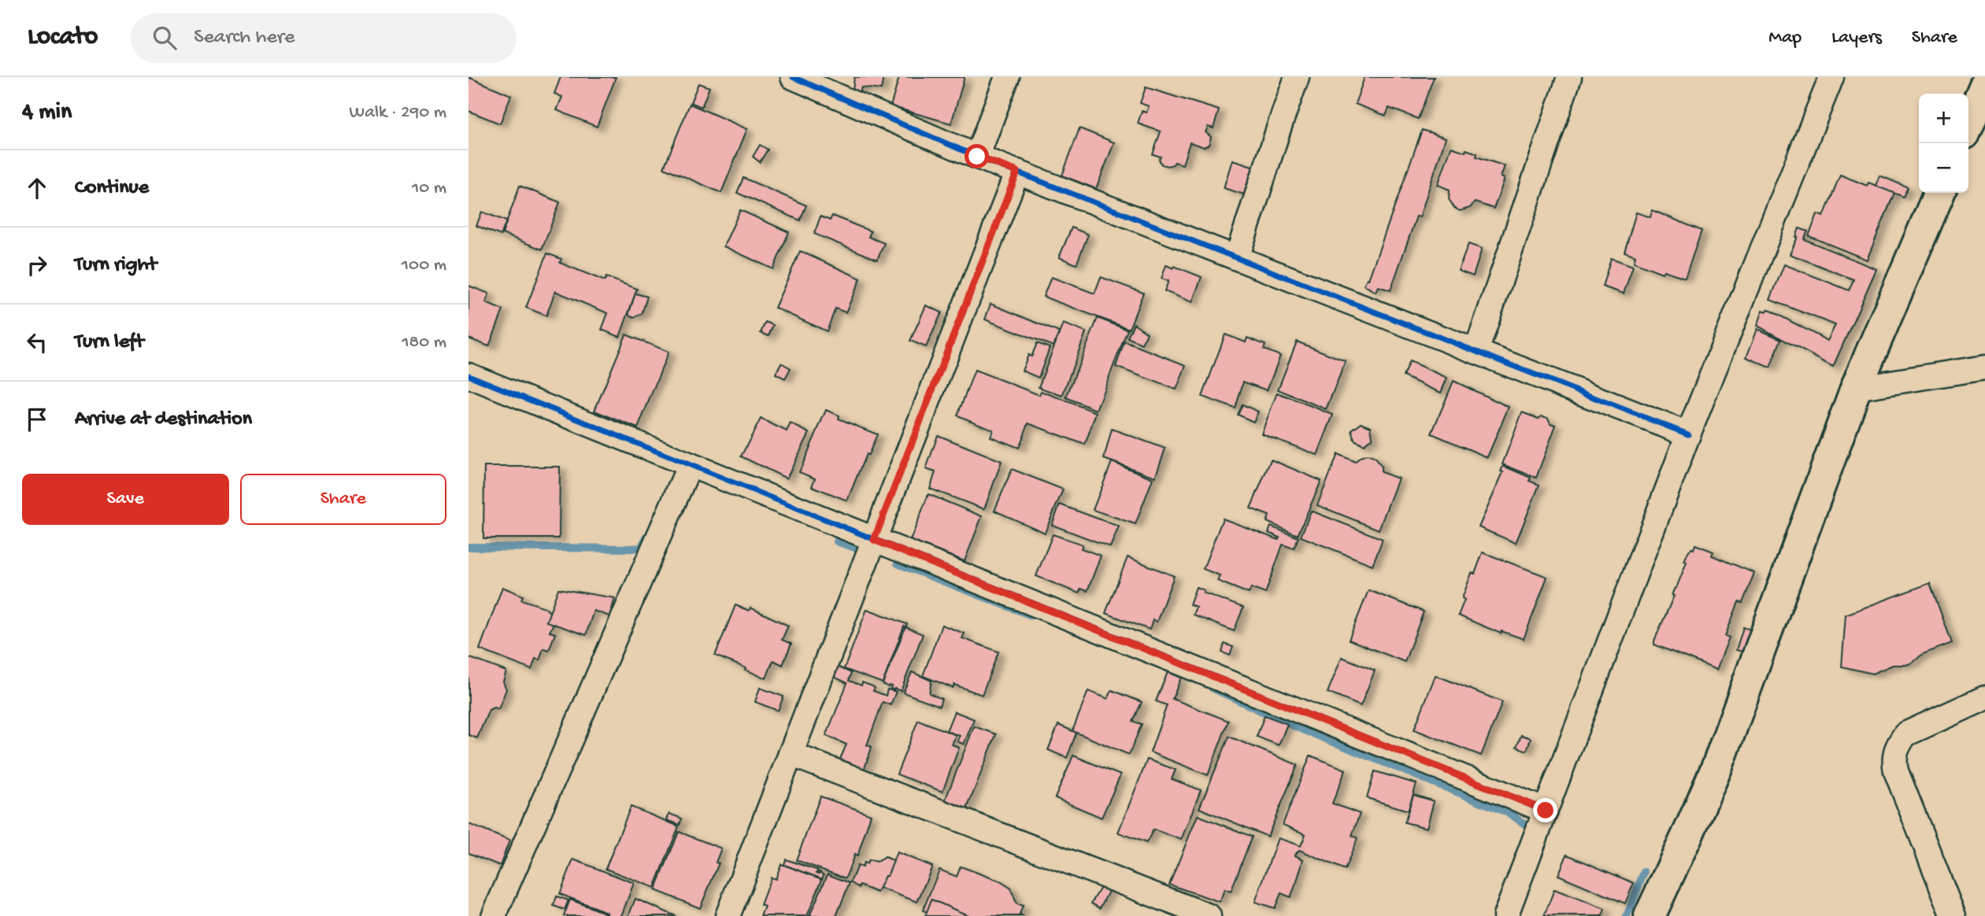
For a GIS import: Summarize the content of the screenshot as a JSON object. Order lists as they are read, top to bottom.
{
  "page": {
    "header": "Locato",
    "search": "Search here",
    "nav": ["Map", "Layers", "Share"],
    "heading": ["4 min", "Walk · 290 m"],
    "map_buttons": ["+", "−"],
    "list": [
      ["Continue", "10 m"],
      ["Turn right", "100 m"],
      ["Turn left", "180 m"],
      "Arrive at destination"
    ],
    "buttons": ["Save", "Share"]
  }
}
